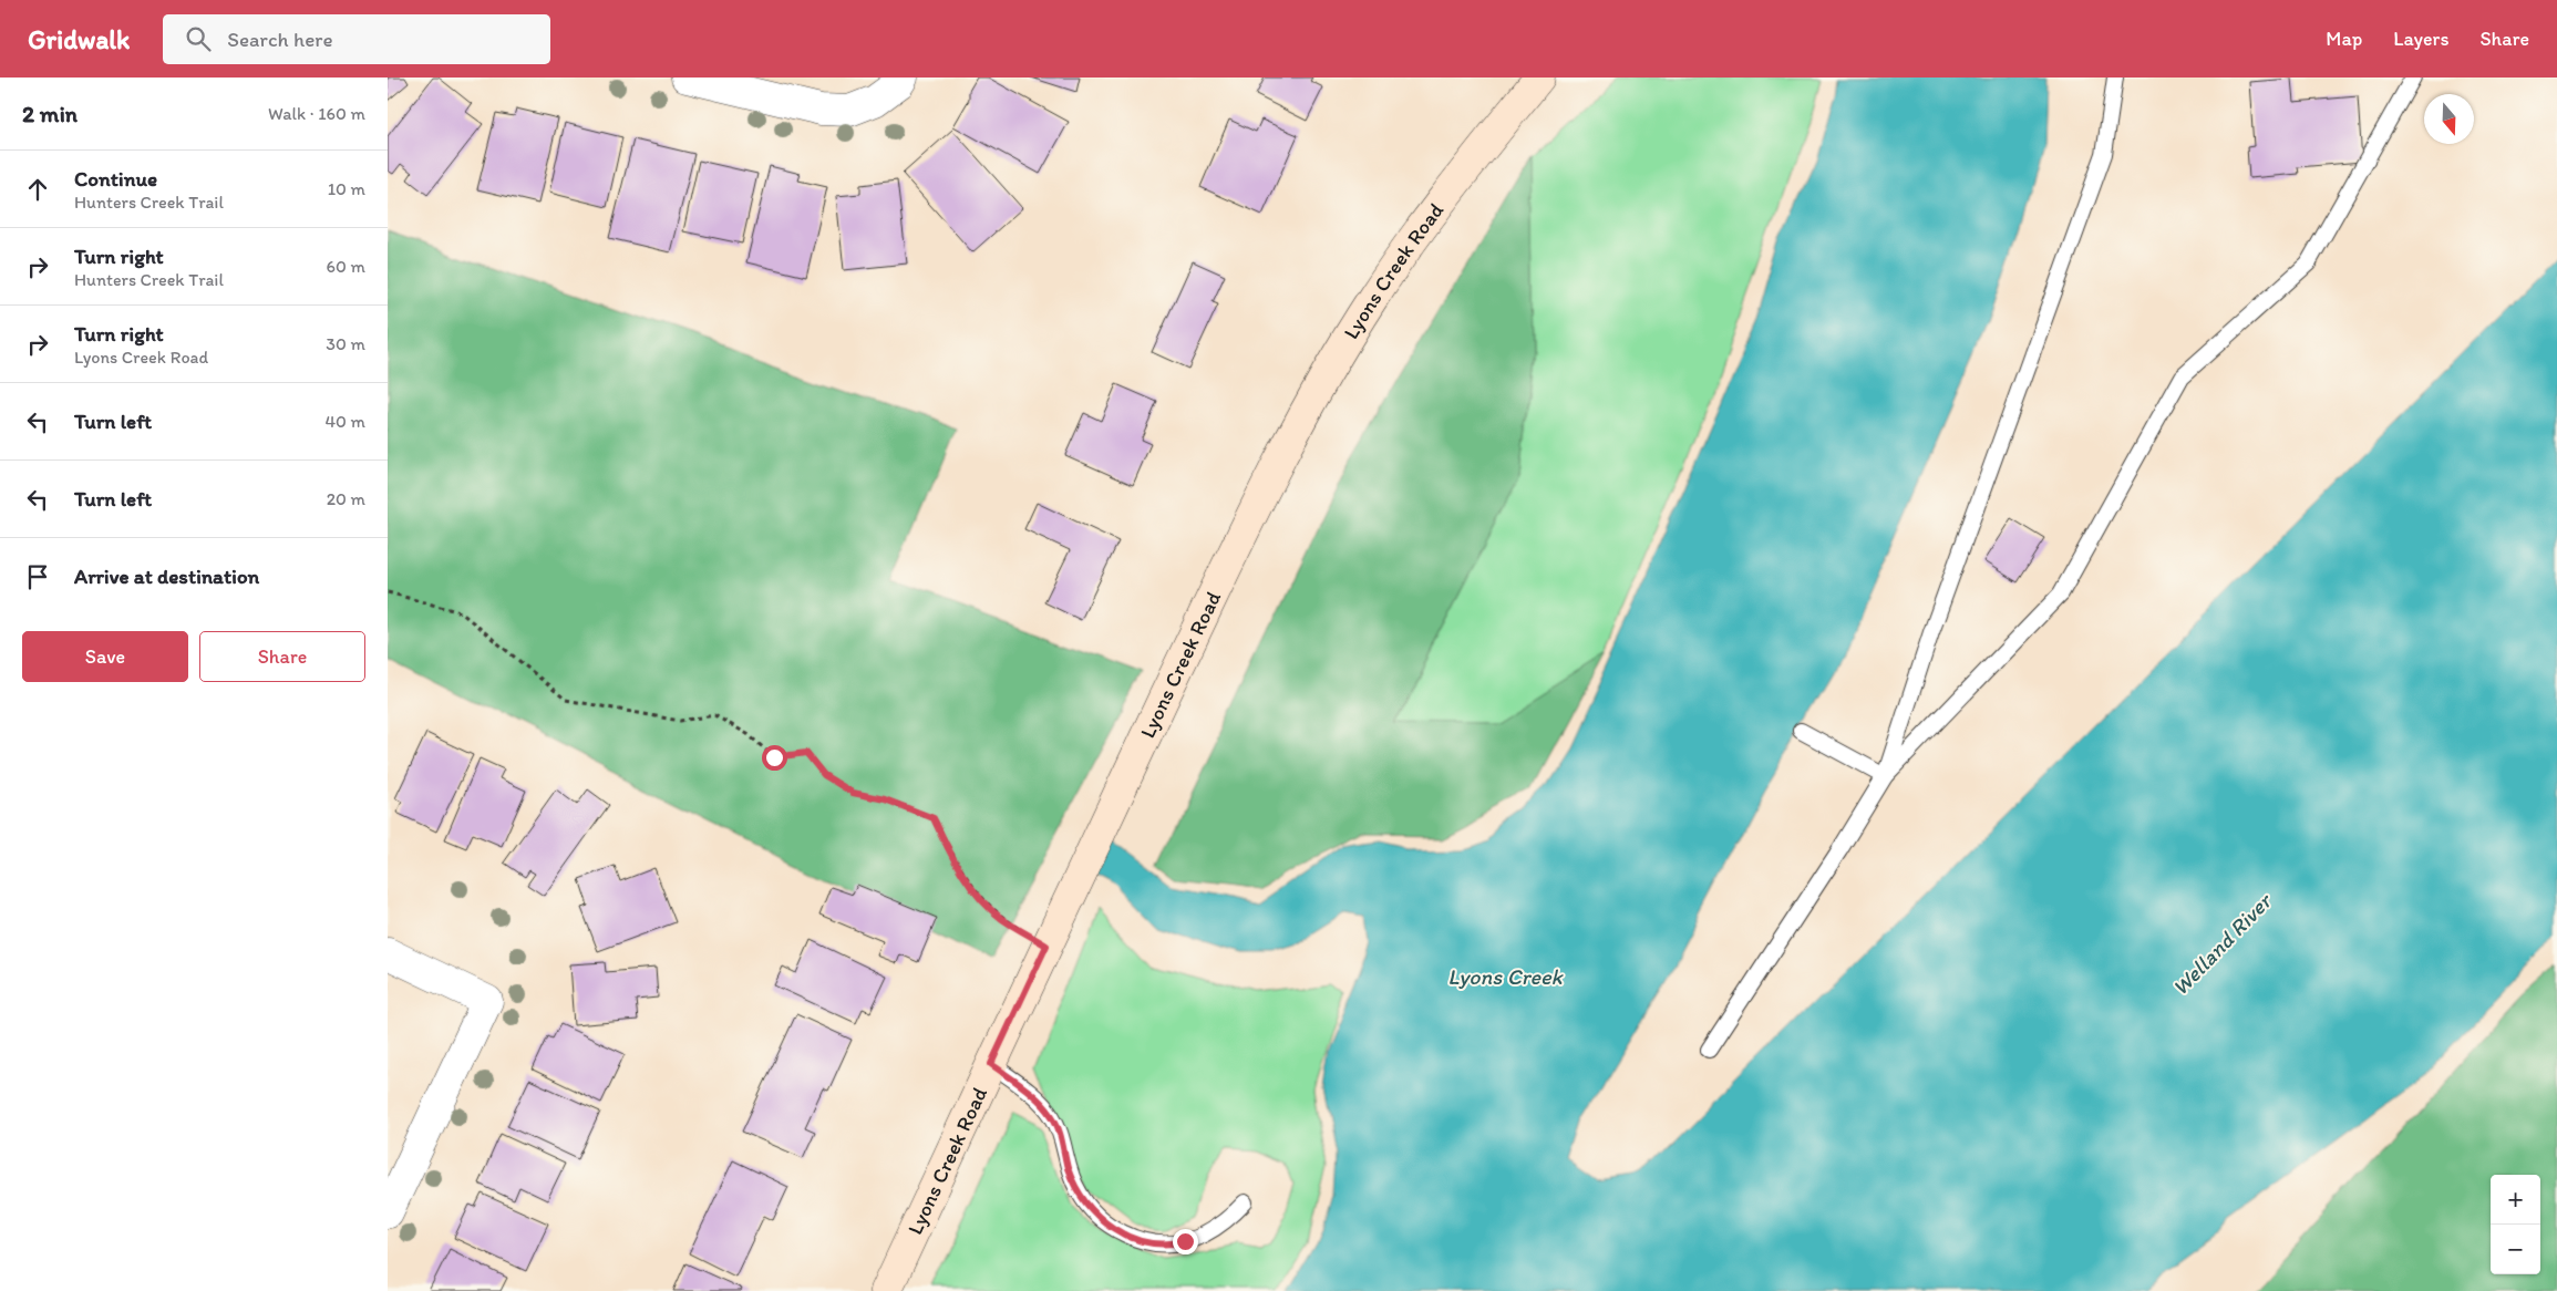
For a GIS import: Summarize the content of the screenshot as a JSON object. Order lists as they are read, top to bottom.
{
  "streets": {
    "main road": ["Lyons Creek Road"]
  },
  "water": ["Welland River", "Lyons Creek"],
  "north": "bottom",
  "page": {
    "header": "Gridwalk",
    "search": "Search here",
    "nav": ["Map", "Layers", "Share"],
    "heading": ["2 min", "Walk · 160 m"],
    "list": [
      ["Continue", "Hunters Creek Trail", "10 m"],
      ["Turn right", "Hunters Creek Trail", "60 m"],
      ["Turn right", "Lyons Creek Road", "30 m"],
      ["Turn left", "40 m"],
      ["Turn left", "20 m"],
      "Arrive at destination"
    ],
    "buttons": ["Save", "Share"],
    "map_buttons": ["+", "−"]
  }
}
